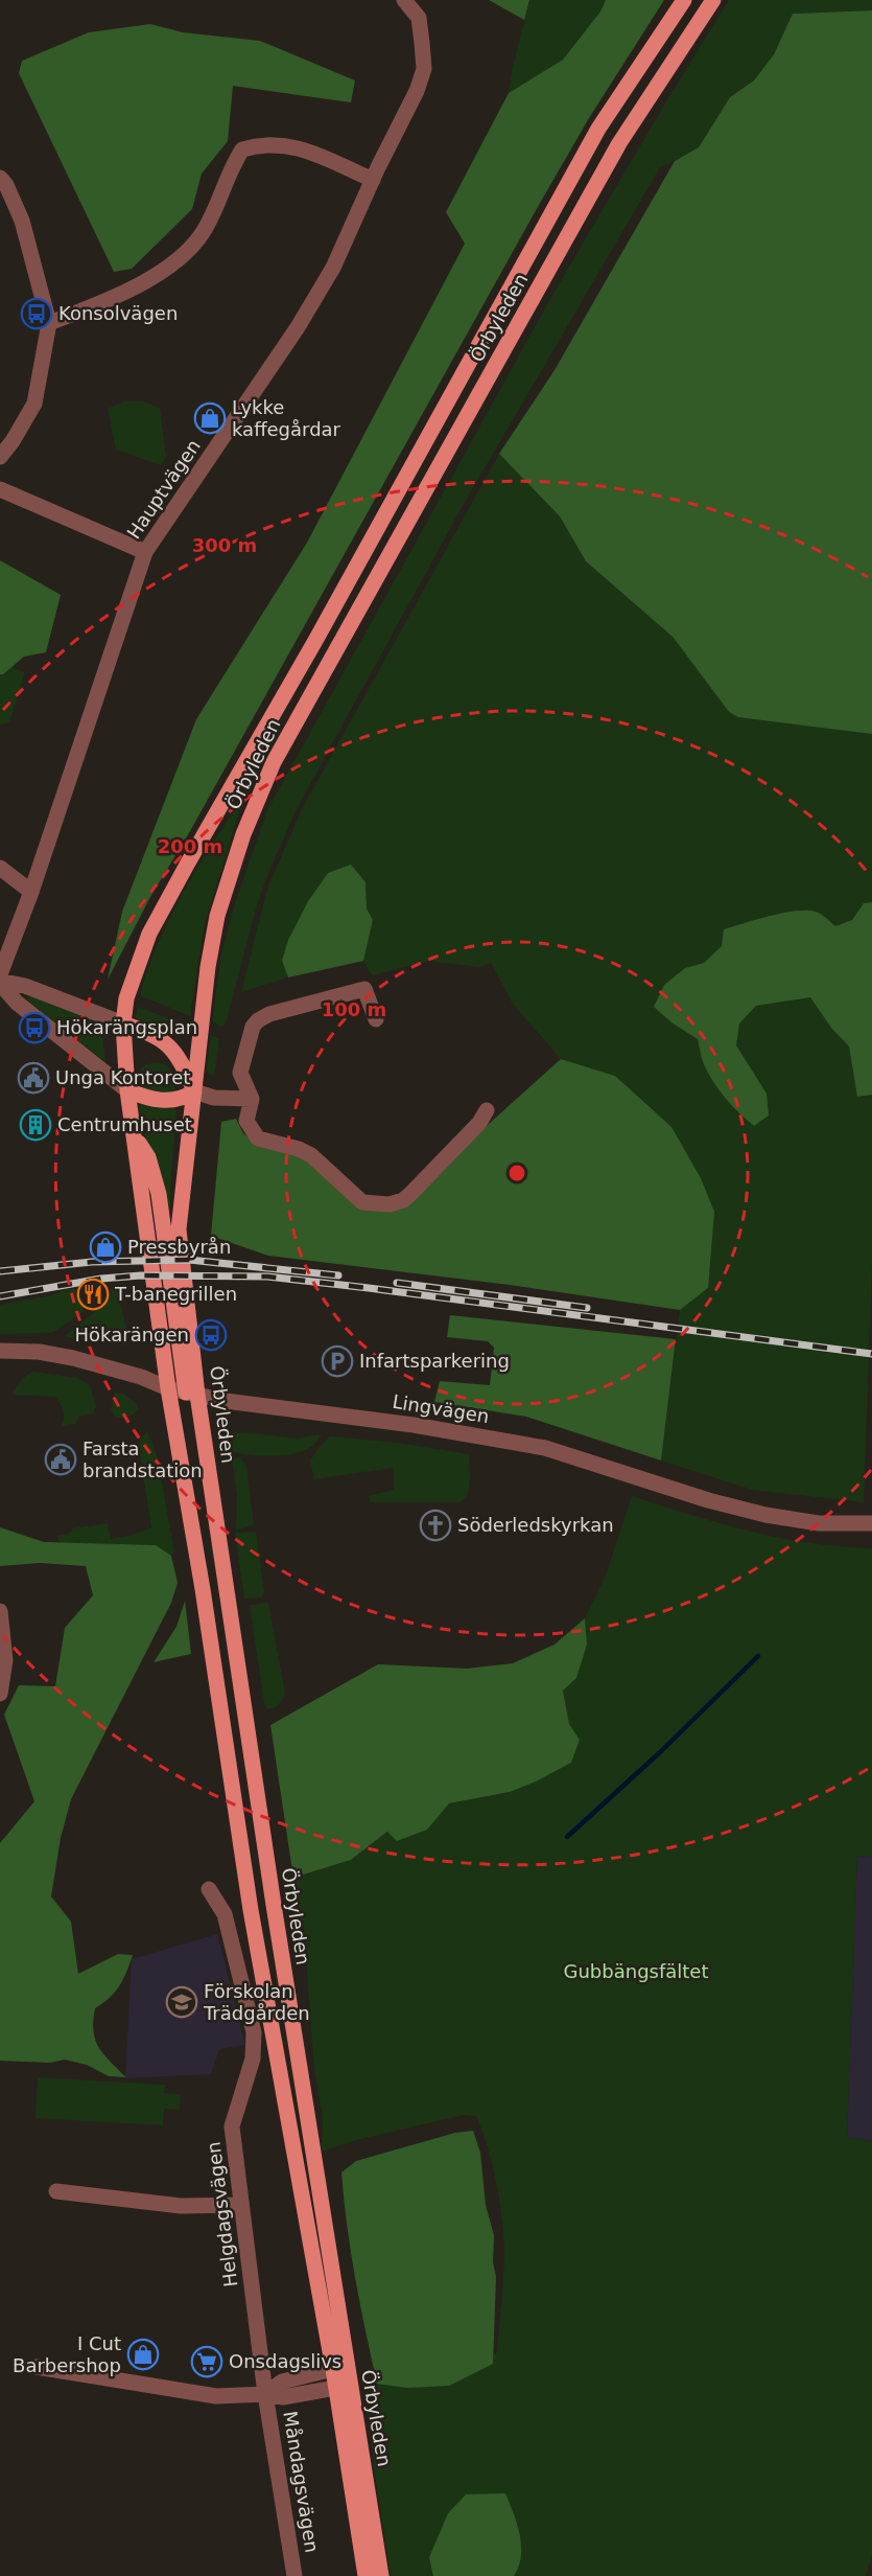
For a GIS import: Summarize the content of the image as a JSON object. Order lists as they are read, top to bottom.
{
  "streets": {
    "main road": ["Örbyleden"],
    "street": [
      "Hauptvägen",
      "Lingvägen",
      "Helgdagsvägen",
      "Måndagsvägen"
    ]
  },
  "crossings": [
    ["Örbyleden", "Lingvägen"],
    ["Helgdagsvägen", "Måndagsvägen"]
  ],
  "parks": ["Gubbängsfältet"],
  "places": {
    "bus stop": ["Konsolvägen", "Hökarängsplan", "Hökarängen"],
    "shop": ["Lykke kaffegårdar", "Pressbyrån", "I Cut Barbershop"],
    "public building": ["Unga Kontoret", "Farsta brandstation"],
    "building": ["Centrumhuset"],
    "restaurant": ["T-banegrillen"],
    "parking": ["Infartsparkering"],
    "church": ["Söderledskyrkan"],
    "school or university": ["Förskolan Trädgården"],
    "supermarket": ["Onsdagslivs"]
  },
  "rings": ["300 m", "200 m", "100 m"]
}
